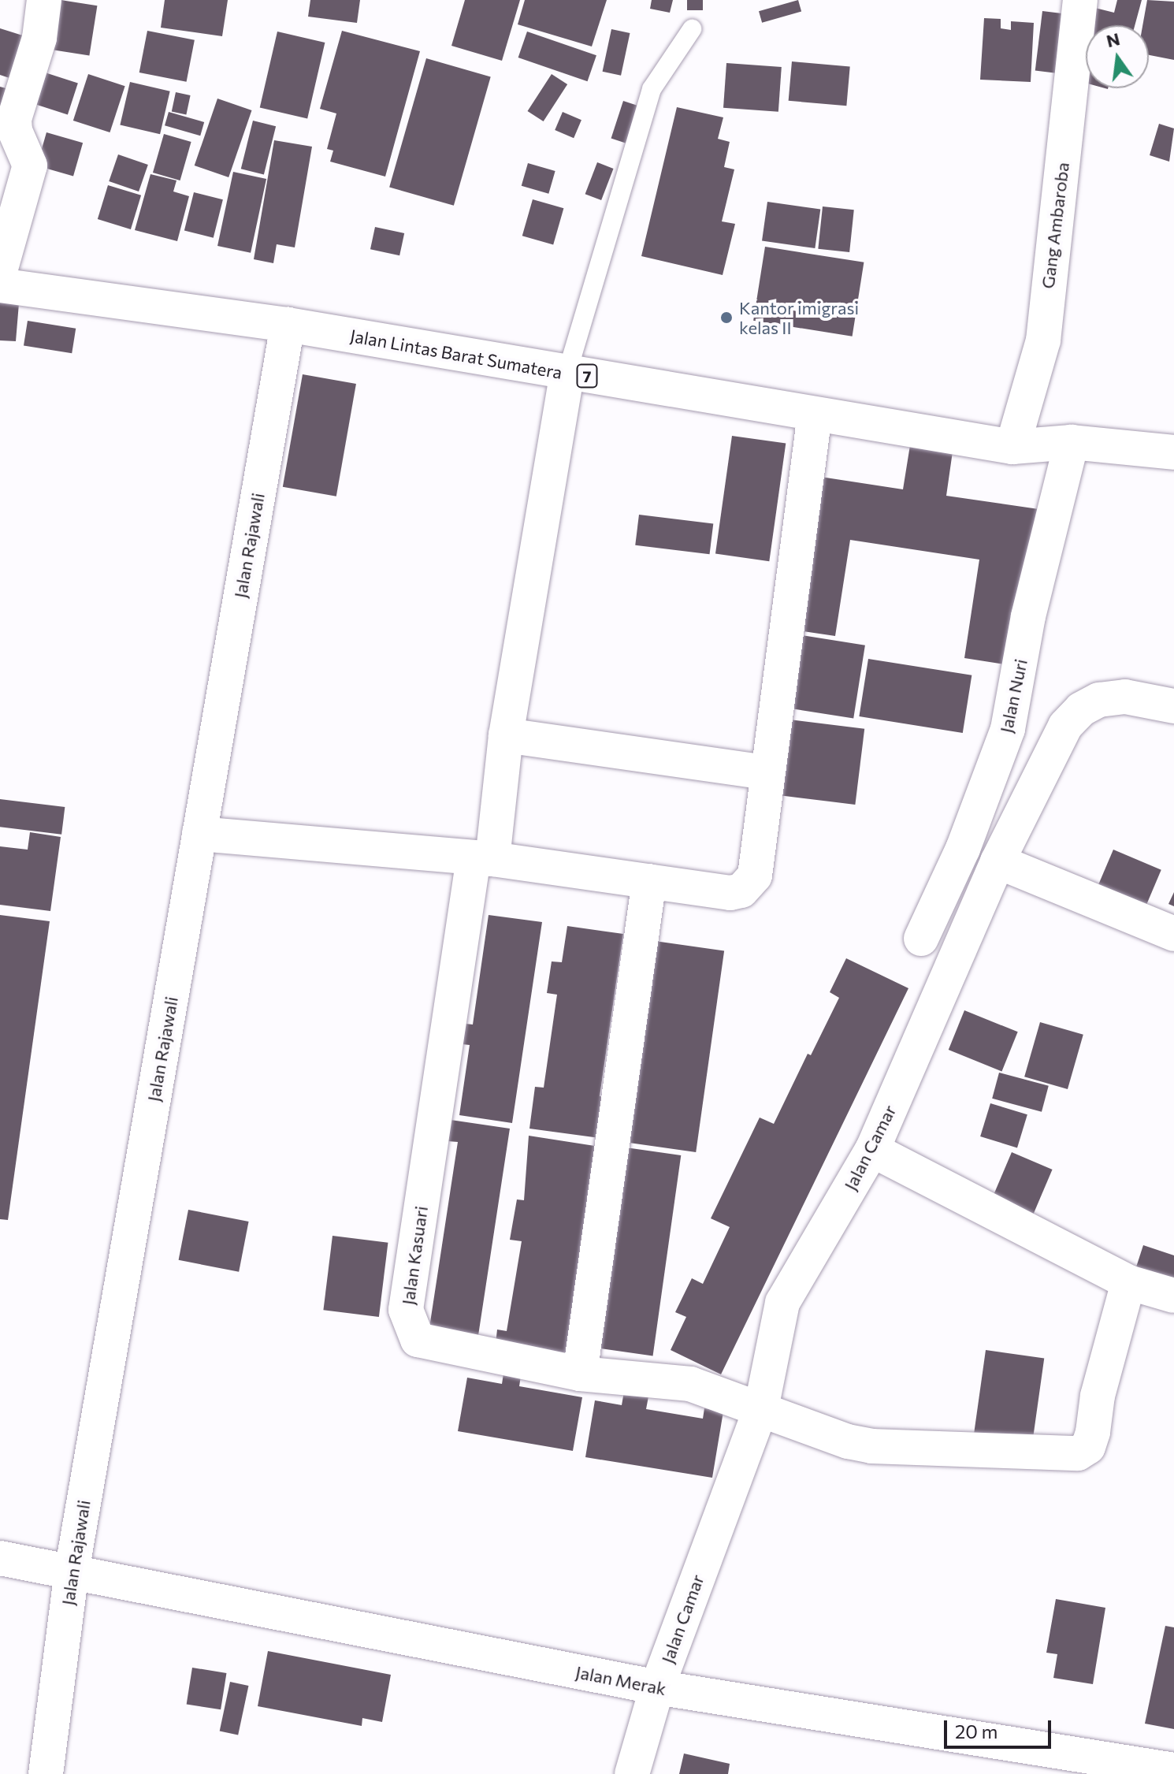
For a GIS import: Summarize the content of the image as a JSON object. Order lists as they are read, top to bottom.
{
  "streets": {
    "main road": [
      "Gang Ambaroba",
      "Jalan Lintas Barat Sumatera",
      "7",
      "Jalan Rajawali",
      "Jalan Nuri",
      "Jalan Camar",
      "Jalan Kasuari",
      "Jalan Merak"
    ]
  },
  "crossings": [
    ["Gang Ambaroba", "Jalan Lintas Barat Sumatera"],
    ["Jalan Lintas Barat Sumatera", "Jalan Rajawali"],
    ["Jalan Lintas Barat Sumatera", "Jalan Nuri"],
    ["Jalan Rajawali", "Jalan Merak"],
    ["Jalan Camar", "Jalan Kasuari"],
    ["Jalan Camar", "Jalan Merak"]
  ],
  "places": ["Kantor imigrasi kelas II"],
  "scale_bar": "20 m",
  "north": "top"
}
